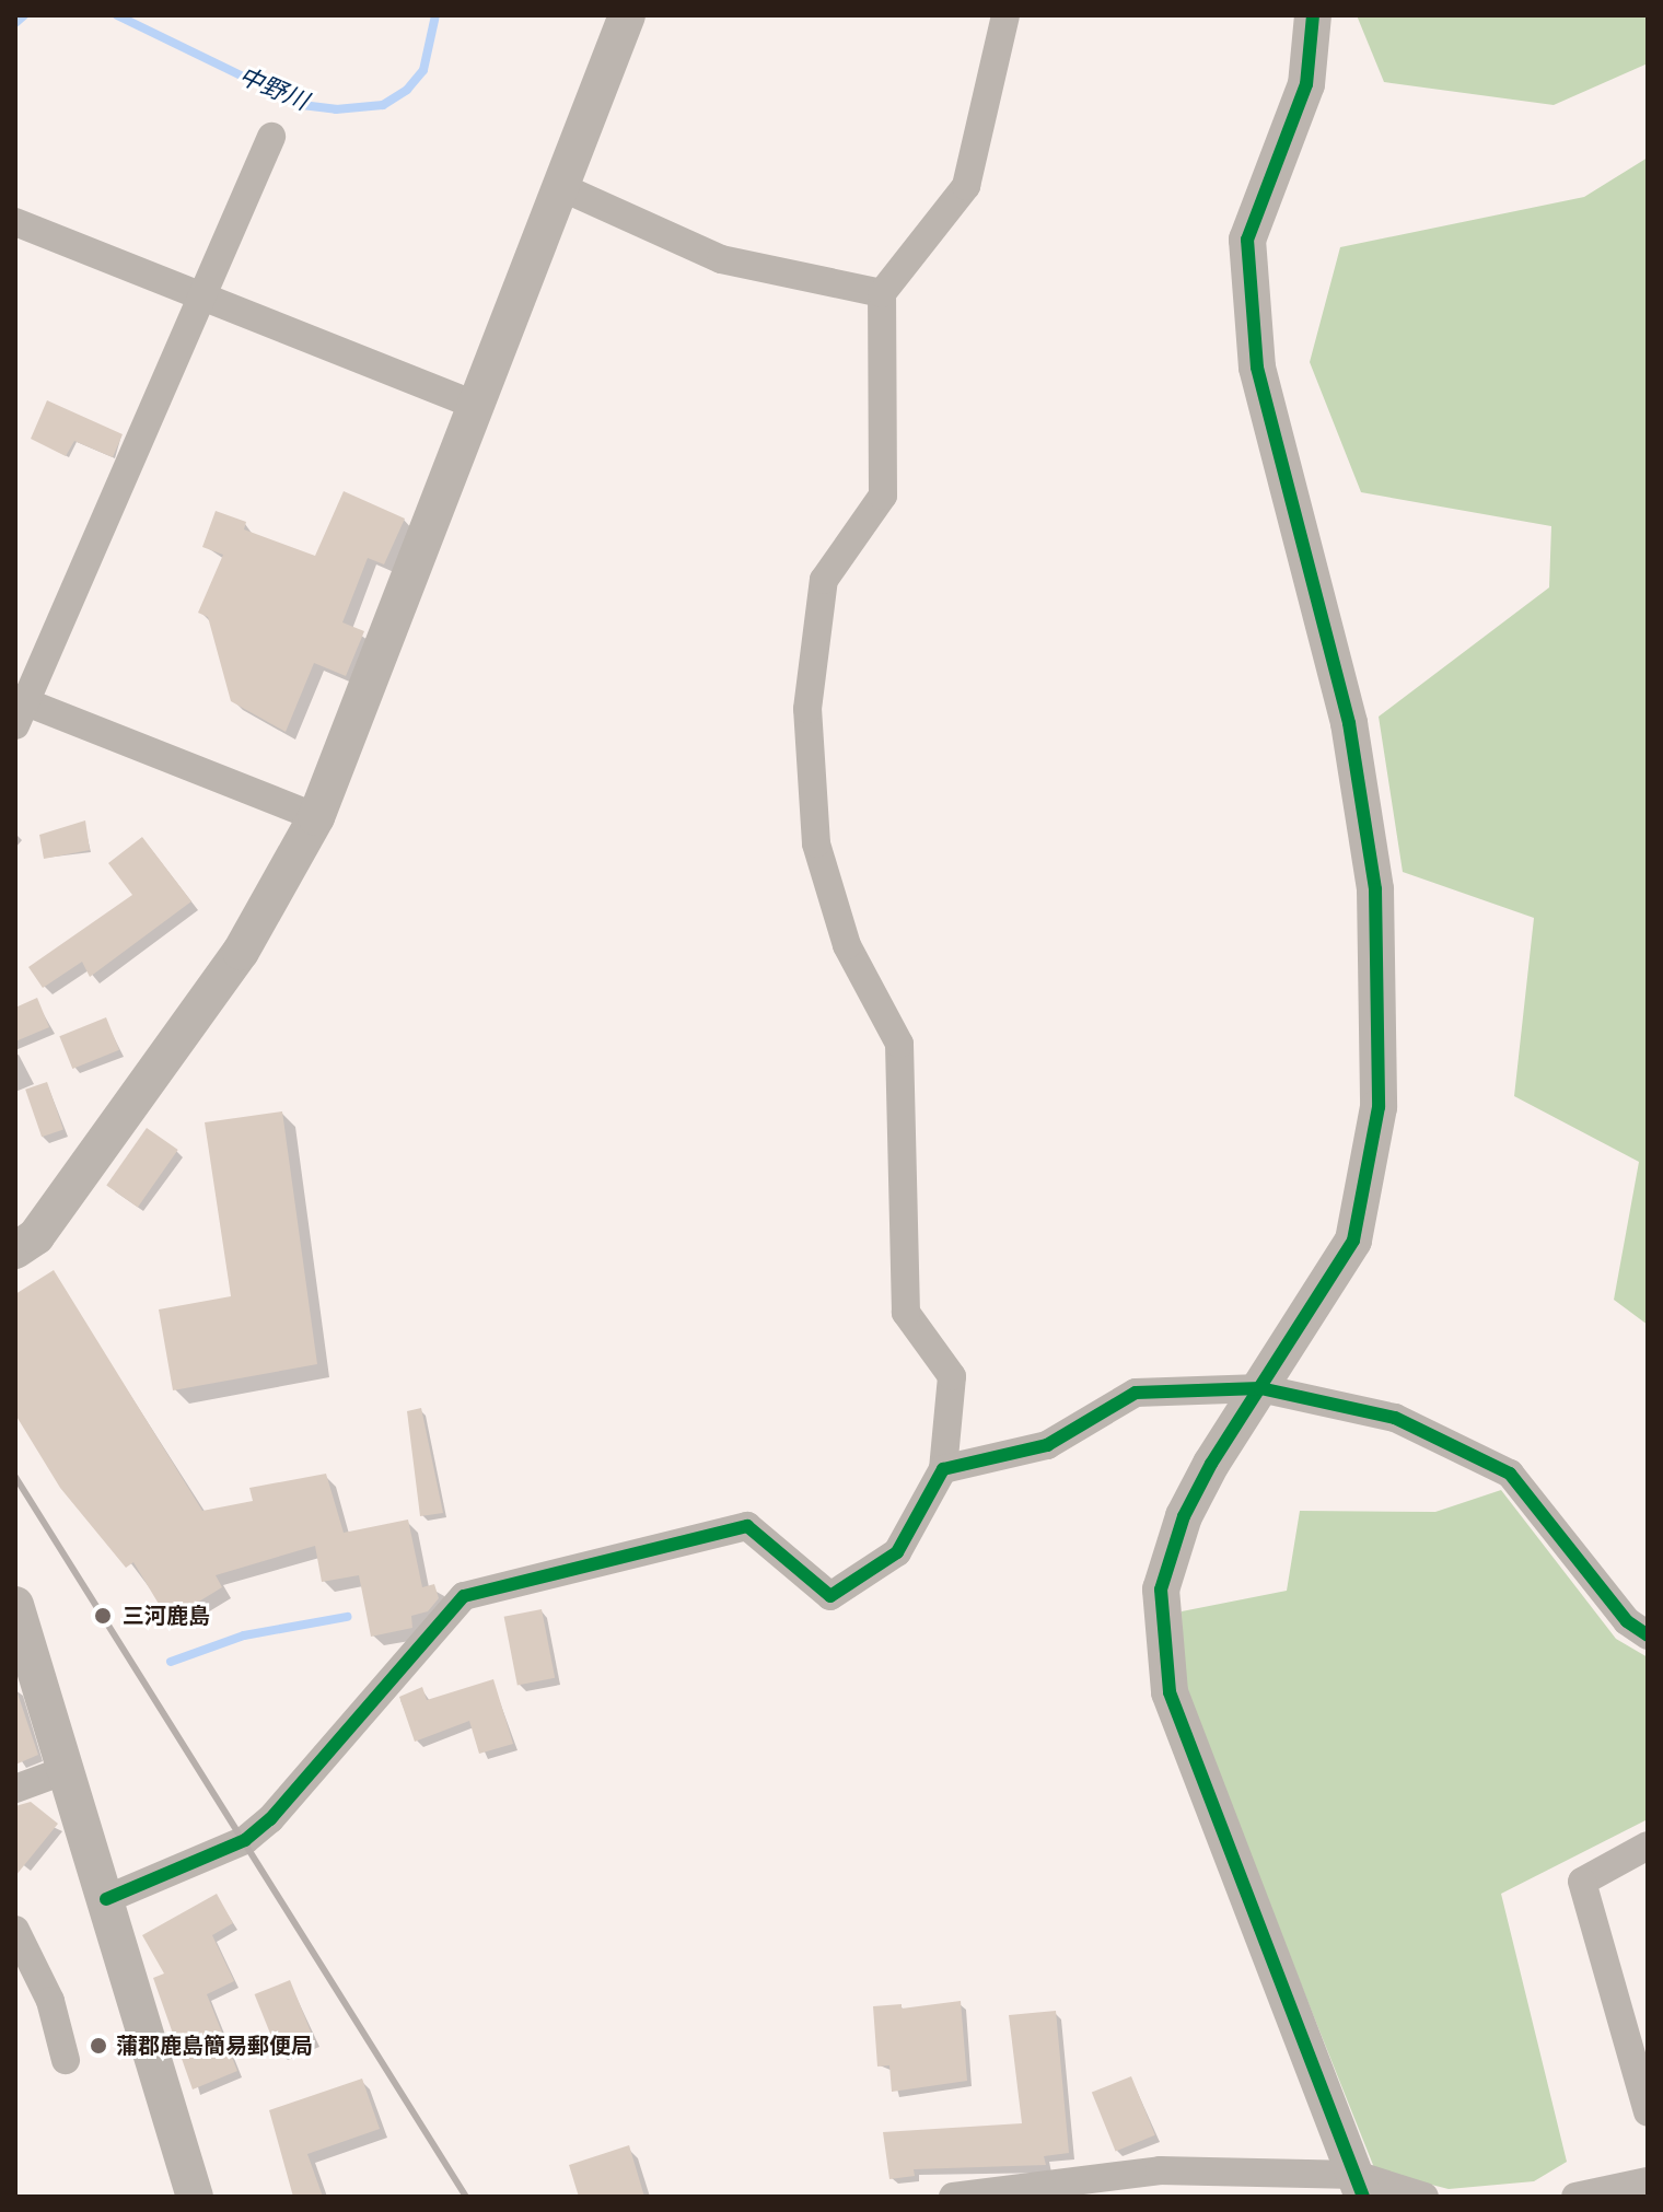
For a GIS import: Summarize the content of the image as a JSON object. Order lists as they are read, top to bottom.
{
  "water": ["中野川"],
  "places": ["三河鹿島", "蒲郡鹿島簡易郵便局"]
}
